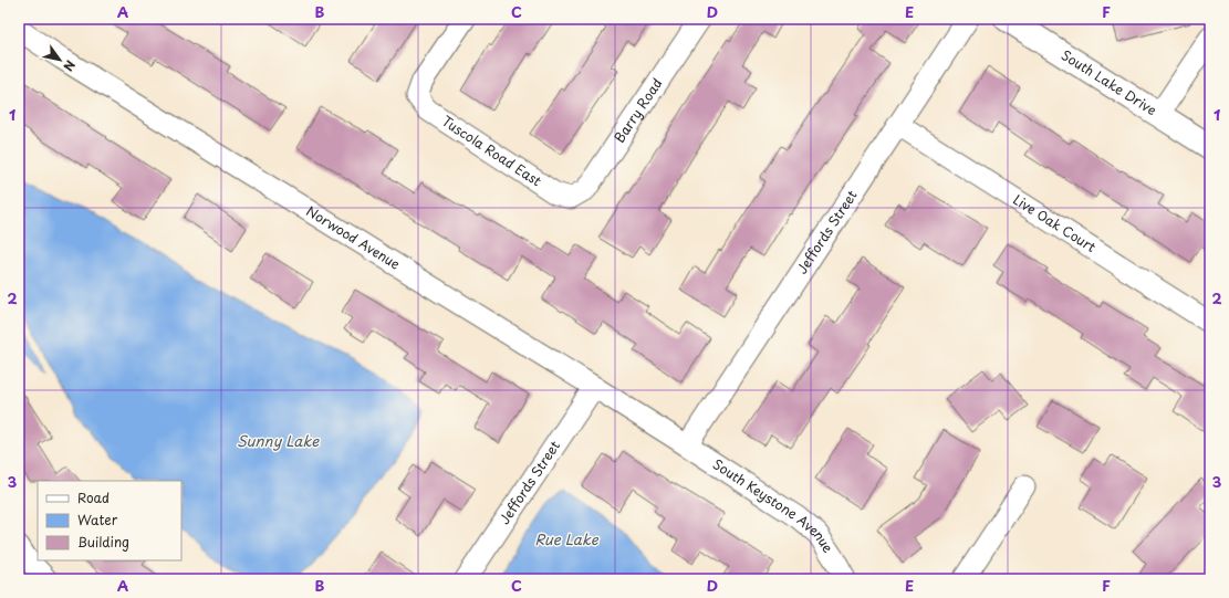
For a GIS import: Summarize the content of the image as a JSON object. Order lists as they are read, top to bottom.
{
  "streets": {
    "street": [
      "South Lake Drive",
      "Barry Road",
      "Tuscola Road East",
      "Live Oak Court",
      "Jeffords Street",
      "Norwood Avenue",
      "South Keystone Avenue"
    ]
  },
  "crossings": [
    ["Barry Road", "Tuscola Road East"],
    ["Live Oak Court", "Jeffords Street"],
    ["Jeffords Street", "Norwood Avenue"],
    ["Jeffords Street", "South Keystone Avenue"],
    ["Norwood Avenue", "South Keystone Avenue"]
  ],
  "water": ["Sunny Lake", "Rue Lake"],
  "legend": ["Road", "Water", "Building"],
  "north": "bottom right",
  "grid": {
    "columns": [
      "A",
      "B",
      "C",
      "D",
      "E",
      "F"
    ],
    "rows": ["1", "2", "3"]
  }
}
